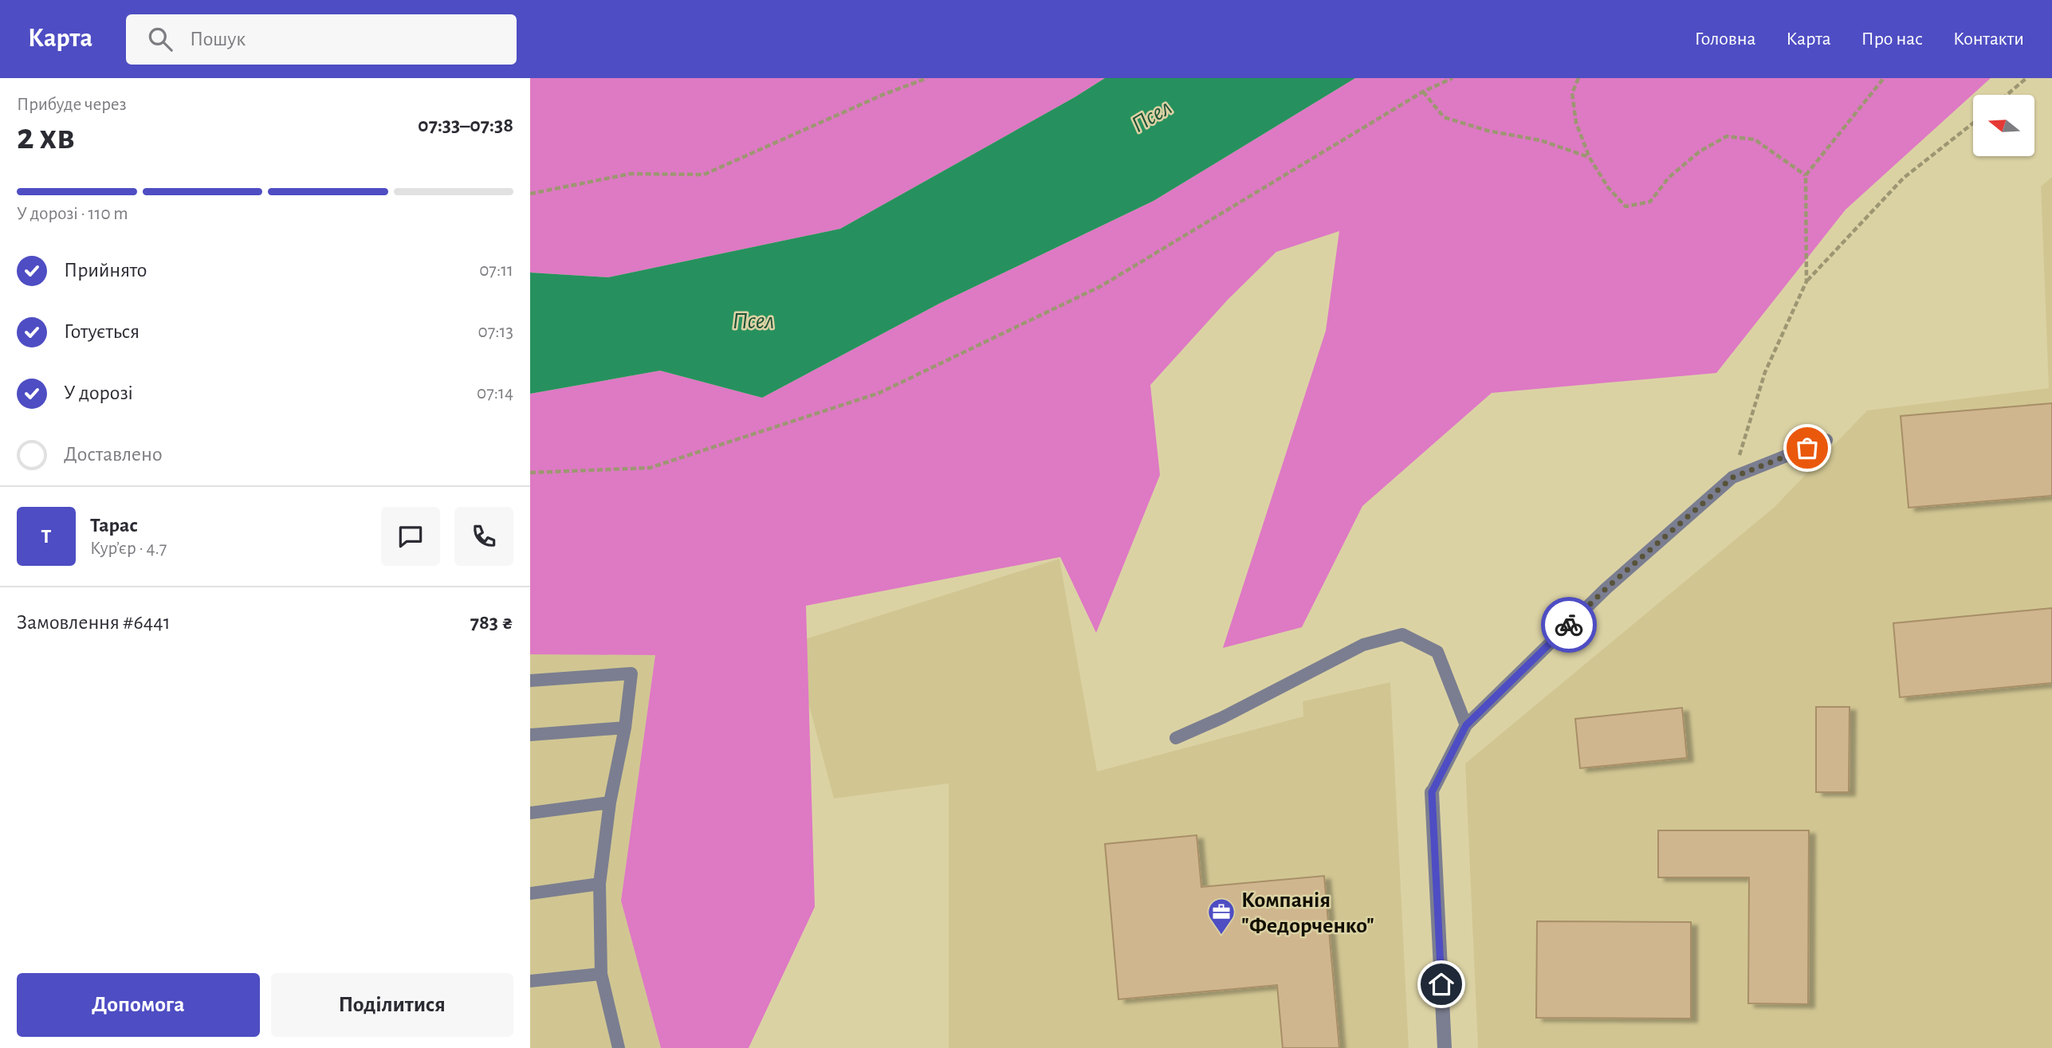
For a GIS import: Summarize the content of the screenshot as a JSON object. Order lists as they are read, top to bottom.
{
  "water": ["Псел"],
  "places": {
    "office": ["Компанія \"Федорченко\""]
  },
  "north": "left",
  "page": {
    "header": "Карта",
    "search": "Пошук",
    "nav": [
      "Головна",
      "Карта",
      "Про нас",
      "Контакти"
    ],
    "heading": ["2 хв", "Прибуде через", "07:33–07:38"],
    "panel": [
      "Тарас",
      "Кур’єр · 4.7",
      "Замовлення #6441",
      "783 ₴"
    ],
    "bar": "У дорозі · 110 m",
    "list": [
      ["Прийнято", "07:11"],
      ["Готується", "07:13"],
      ["У дорозі", "07:14"],
      "Доставлено"
    ],
    "round": "Т",
    "buttons": ["Допомога", "Поділитися"]
  }
}
